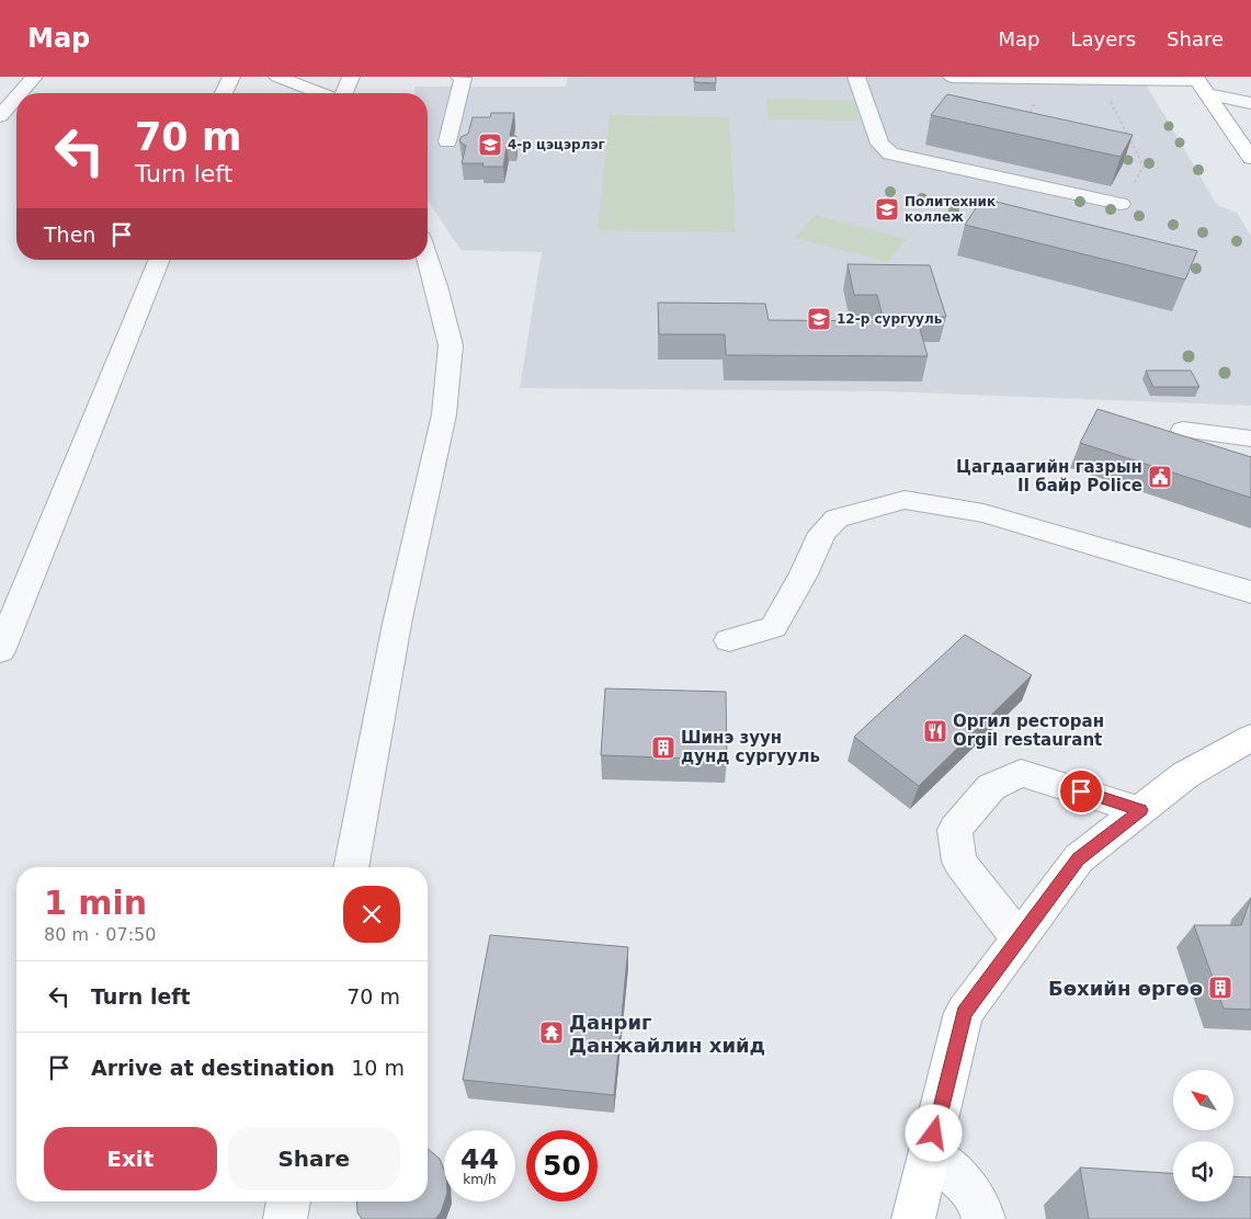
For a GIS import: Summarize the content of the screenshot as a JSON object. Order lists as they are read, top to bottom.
{
  "places": {
    "school or university": ["4-р цэцэрлэг", "Политехник коллеж", "12-р сургууль"],
    "public building": ["Цагдаагийн газрын II байр Police"],
    "restaurant": ["Оргил ресторан Orgil restaurant"],
    "building": ["Шинэ зуун дунд сургууль", "Бөхийн өргөө"],
    "temple": ["Данриг Данжайлин хийд"]
  },
  "north": "top left",
  "page": {
    "header": "Map",
    "nav": ["Map", "Layers", "Share"],
    "turn": ["70 m", "Turn left"],
    "then": "Then",
    "heading": ["1 min", "80 m · 07:50"],
    "list": [
      {
        "name": "Turn left",
        "value": "70 m"
      },
      {
        "name": "Arrive at destination",
        "value": "10 m"
      }
    ],
    "buttons": ["Exit", "Share"],
    "speed": "44 km/h",
    "limit": "50"
  }
}
